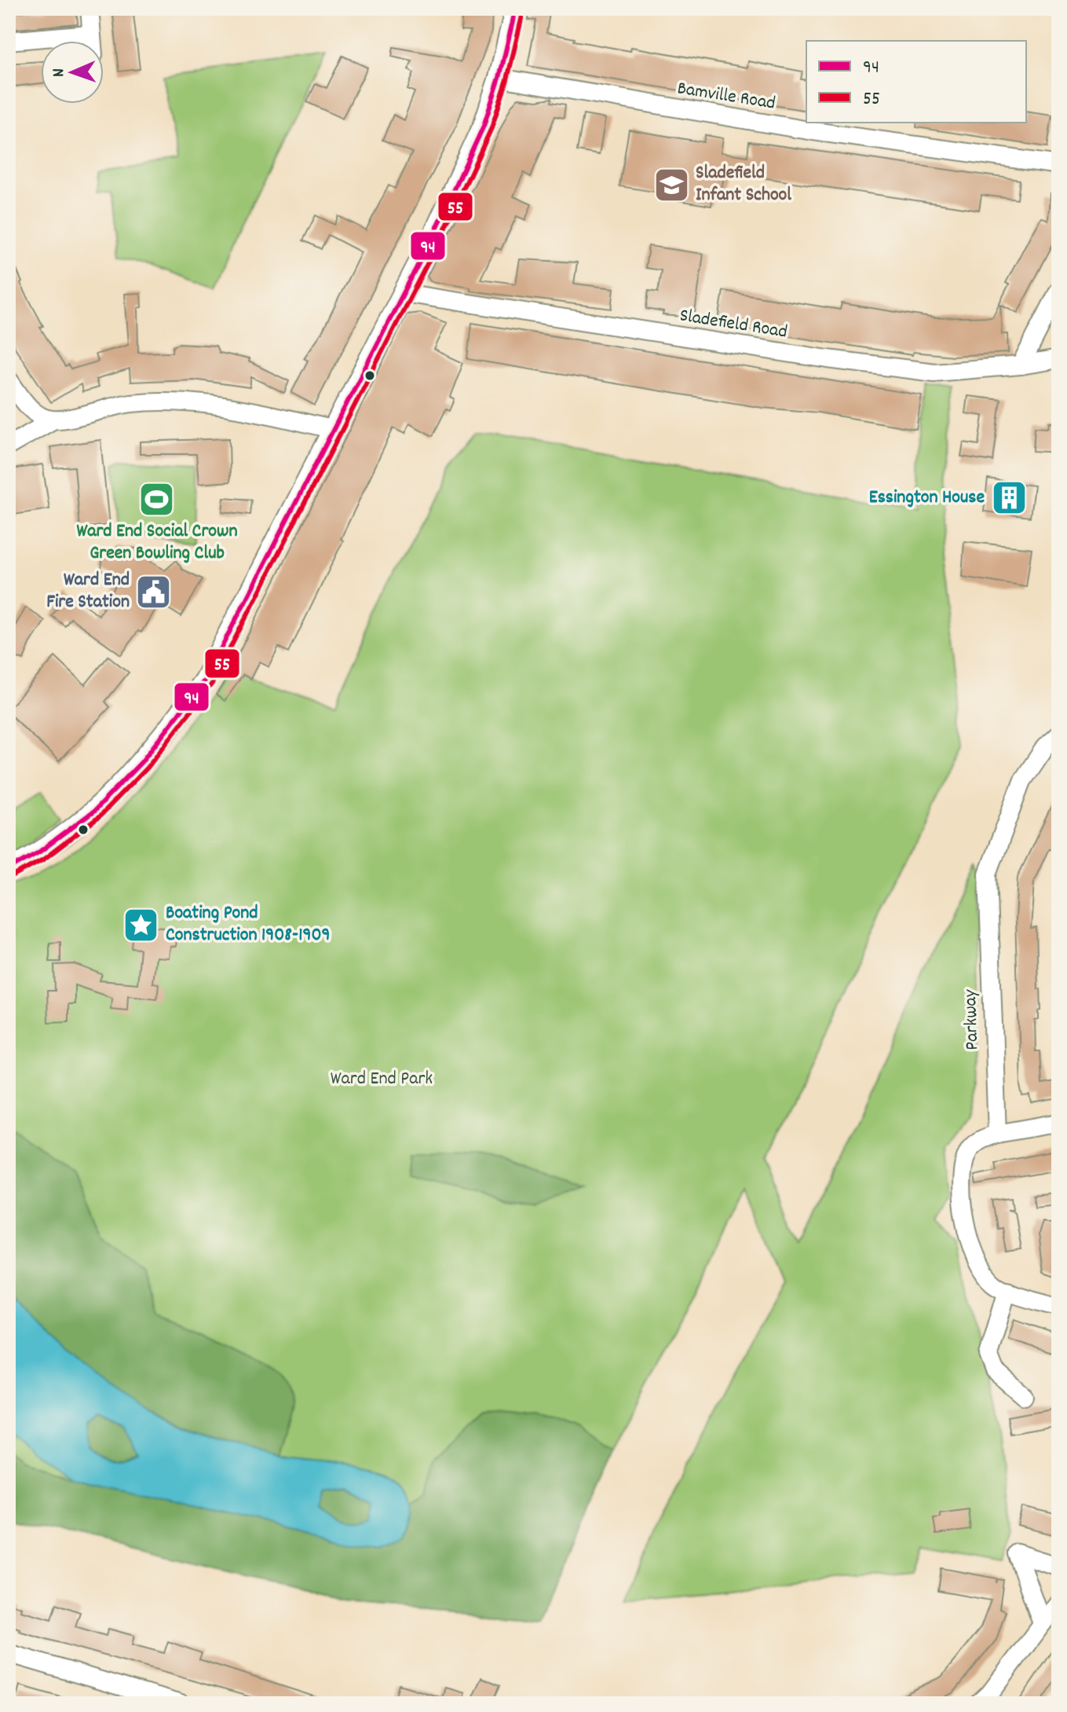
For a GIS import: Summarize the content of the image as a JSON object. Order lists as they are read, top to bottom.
{
  "streets": {
    "street": ["Bamville Road", "Sladefield Road", "Parkway"]
  },
  "parks": ["Ward End Park"],
  "places": {
    "school or university": ["Sladefield Infant School"],
    "building": ["Essington House"],
    "sports": ["Ward End Social Crown Green Bowling Club"],
    "public building": ["Ward End Fire Station"],
    "place": ["Boating Pond Construction 1908-1909"]
  },
  "lines": ["transit line 94", "transit line 55"],
  "legend": ["94", "55"],
  "north": "left"
}
